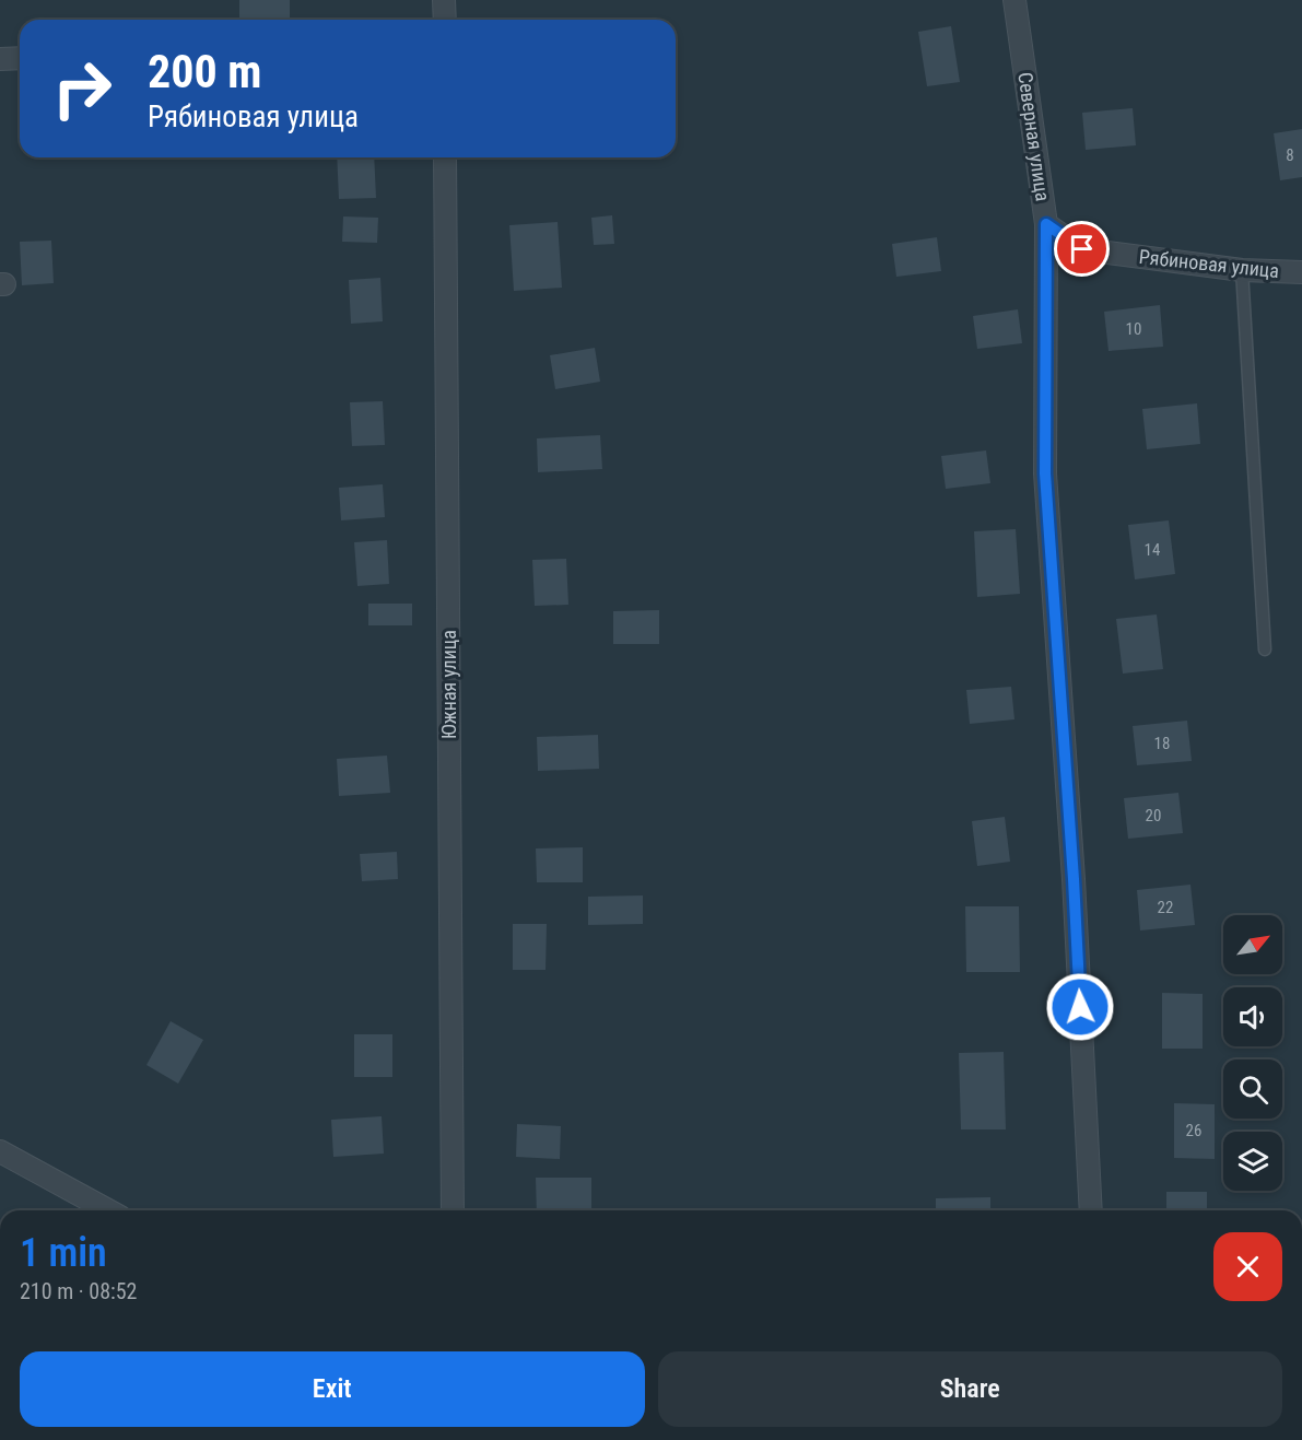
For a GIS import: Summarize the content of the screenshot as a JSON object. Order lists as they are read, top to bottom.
{
  "streets": {
    "street": ["Северная улица", "Рябиновая улица", "Южная улица"]
  },
  "crossings": [
    ["Северная улица", "Рябиновая улица"]
  ],
  "house_numbers": [
    "8",
    "10",
    "14",
    "18",
    "20",
    "22",
    "26"
  ],
  "north": "top right",
  "page": {
    "turn": ["200 m", "Рябиновая улица"],
    "heading": ["1 min", "210 m · 08:52"],
    "buttons": ["Exit", "Share"]
  }
}
